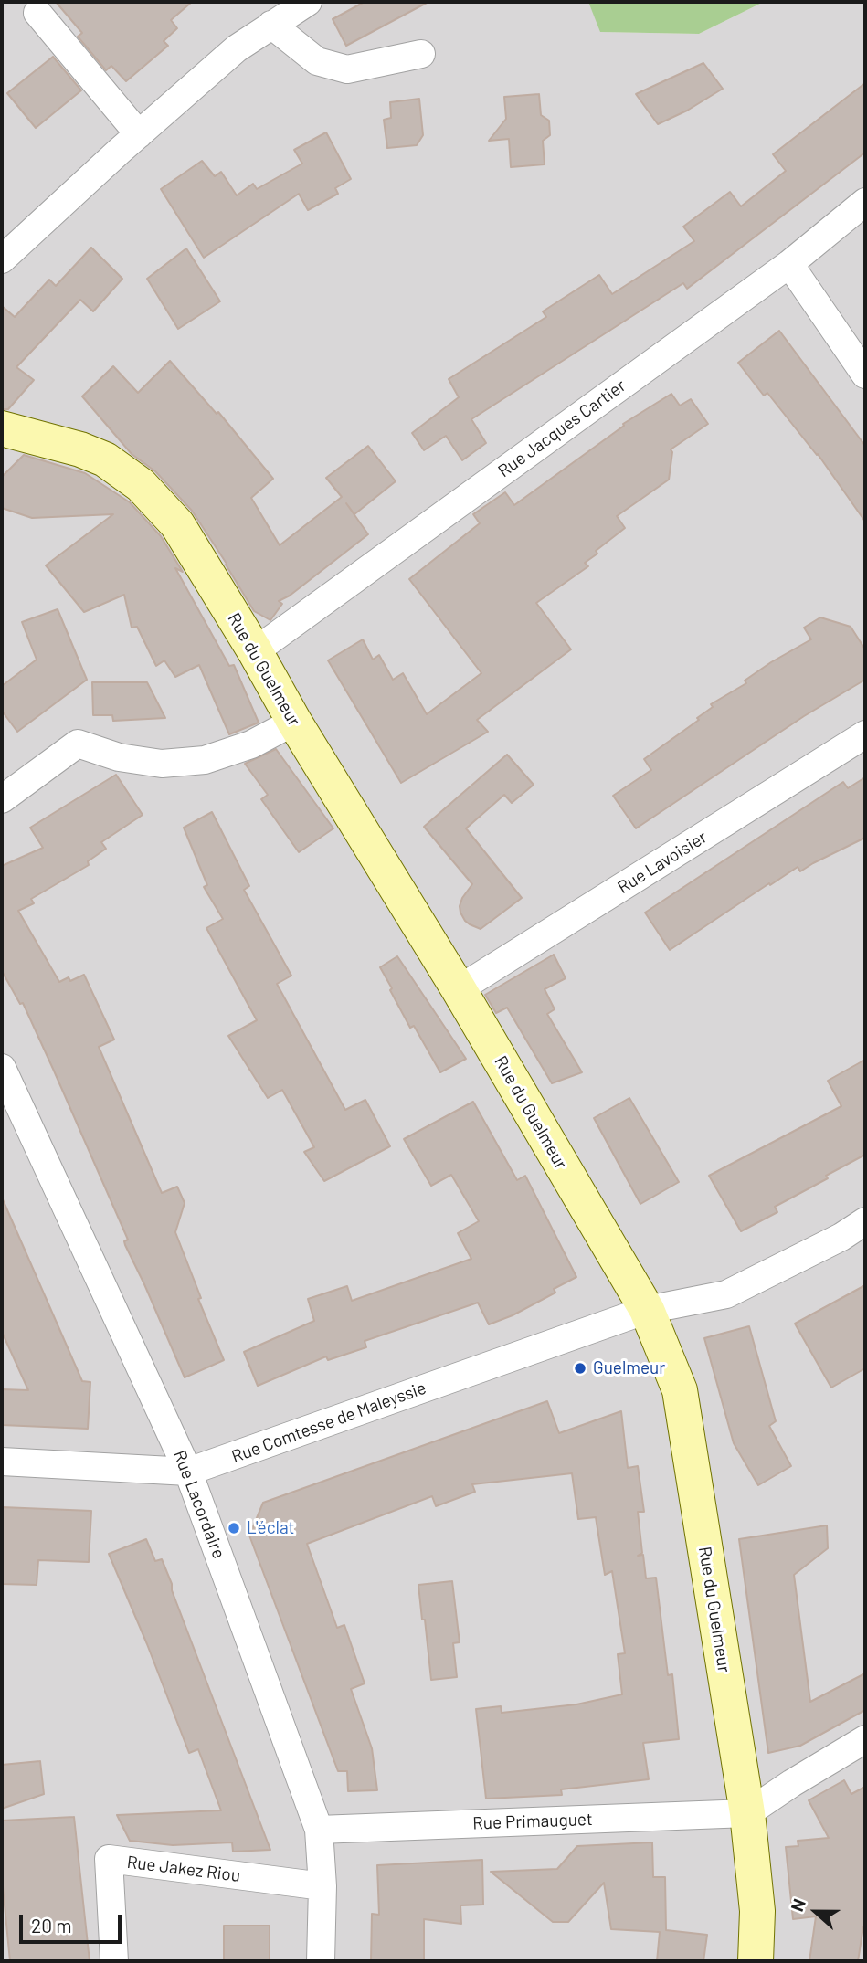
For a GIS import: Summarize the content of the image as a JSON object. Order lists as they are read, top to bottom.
{
  "streets": {
    "street": [
      "Rue Jacques Cartier",
      "Rue du Guelmeur",
      "Rue Lavoisier",
      "Rue Comtesse de Maleyssie",
      "Rue Lacordaire",
      "Rue Primauguet",
      "Rue Jakez Riou"
    ]
  },
  "crossings": [
    ["Rue Jacques Cartier", "Rue du Guelmeur"],
    ["Rue du Guelmeur", "Rue Lavoisier"],
    ["Rue du Guelmeur", "Rue Comtesse de Maleyssie"],
    ["Rue du Guelmeur", "Rue Primauguet"],
    ["Rue Comtesse de Maleyssie", "Rue Lacordaire"],
    ["Rue Lacordaire", "Rue Primauguet"],
    ["Rue Lacordaire", "Rue Jakez Riou"]
  ],
  "places": ["Guelmeur", "L'éclat"],
  "scale_bar": "20 m",
  "north": "left"
}
